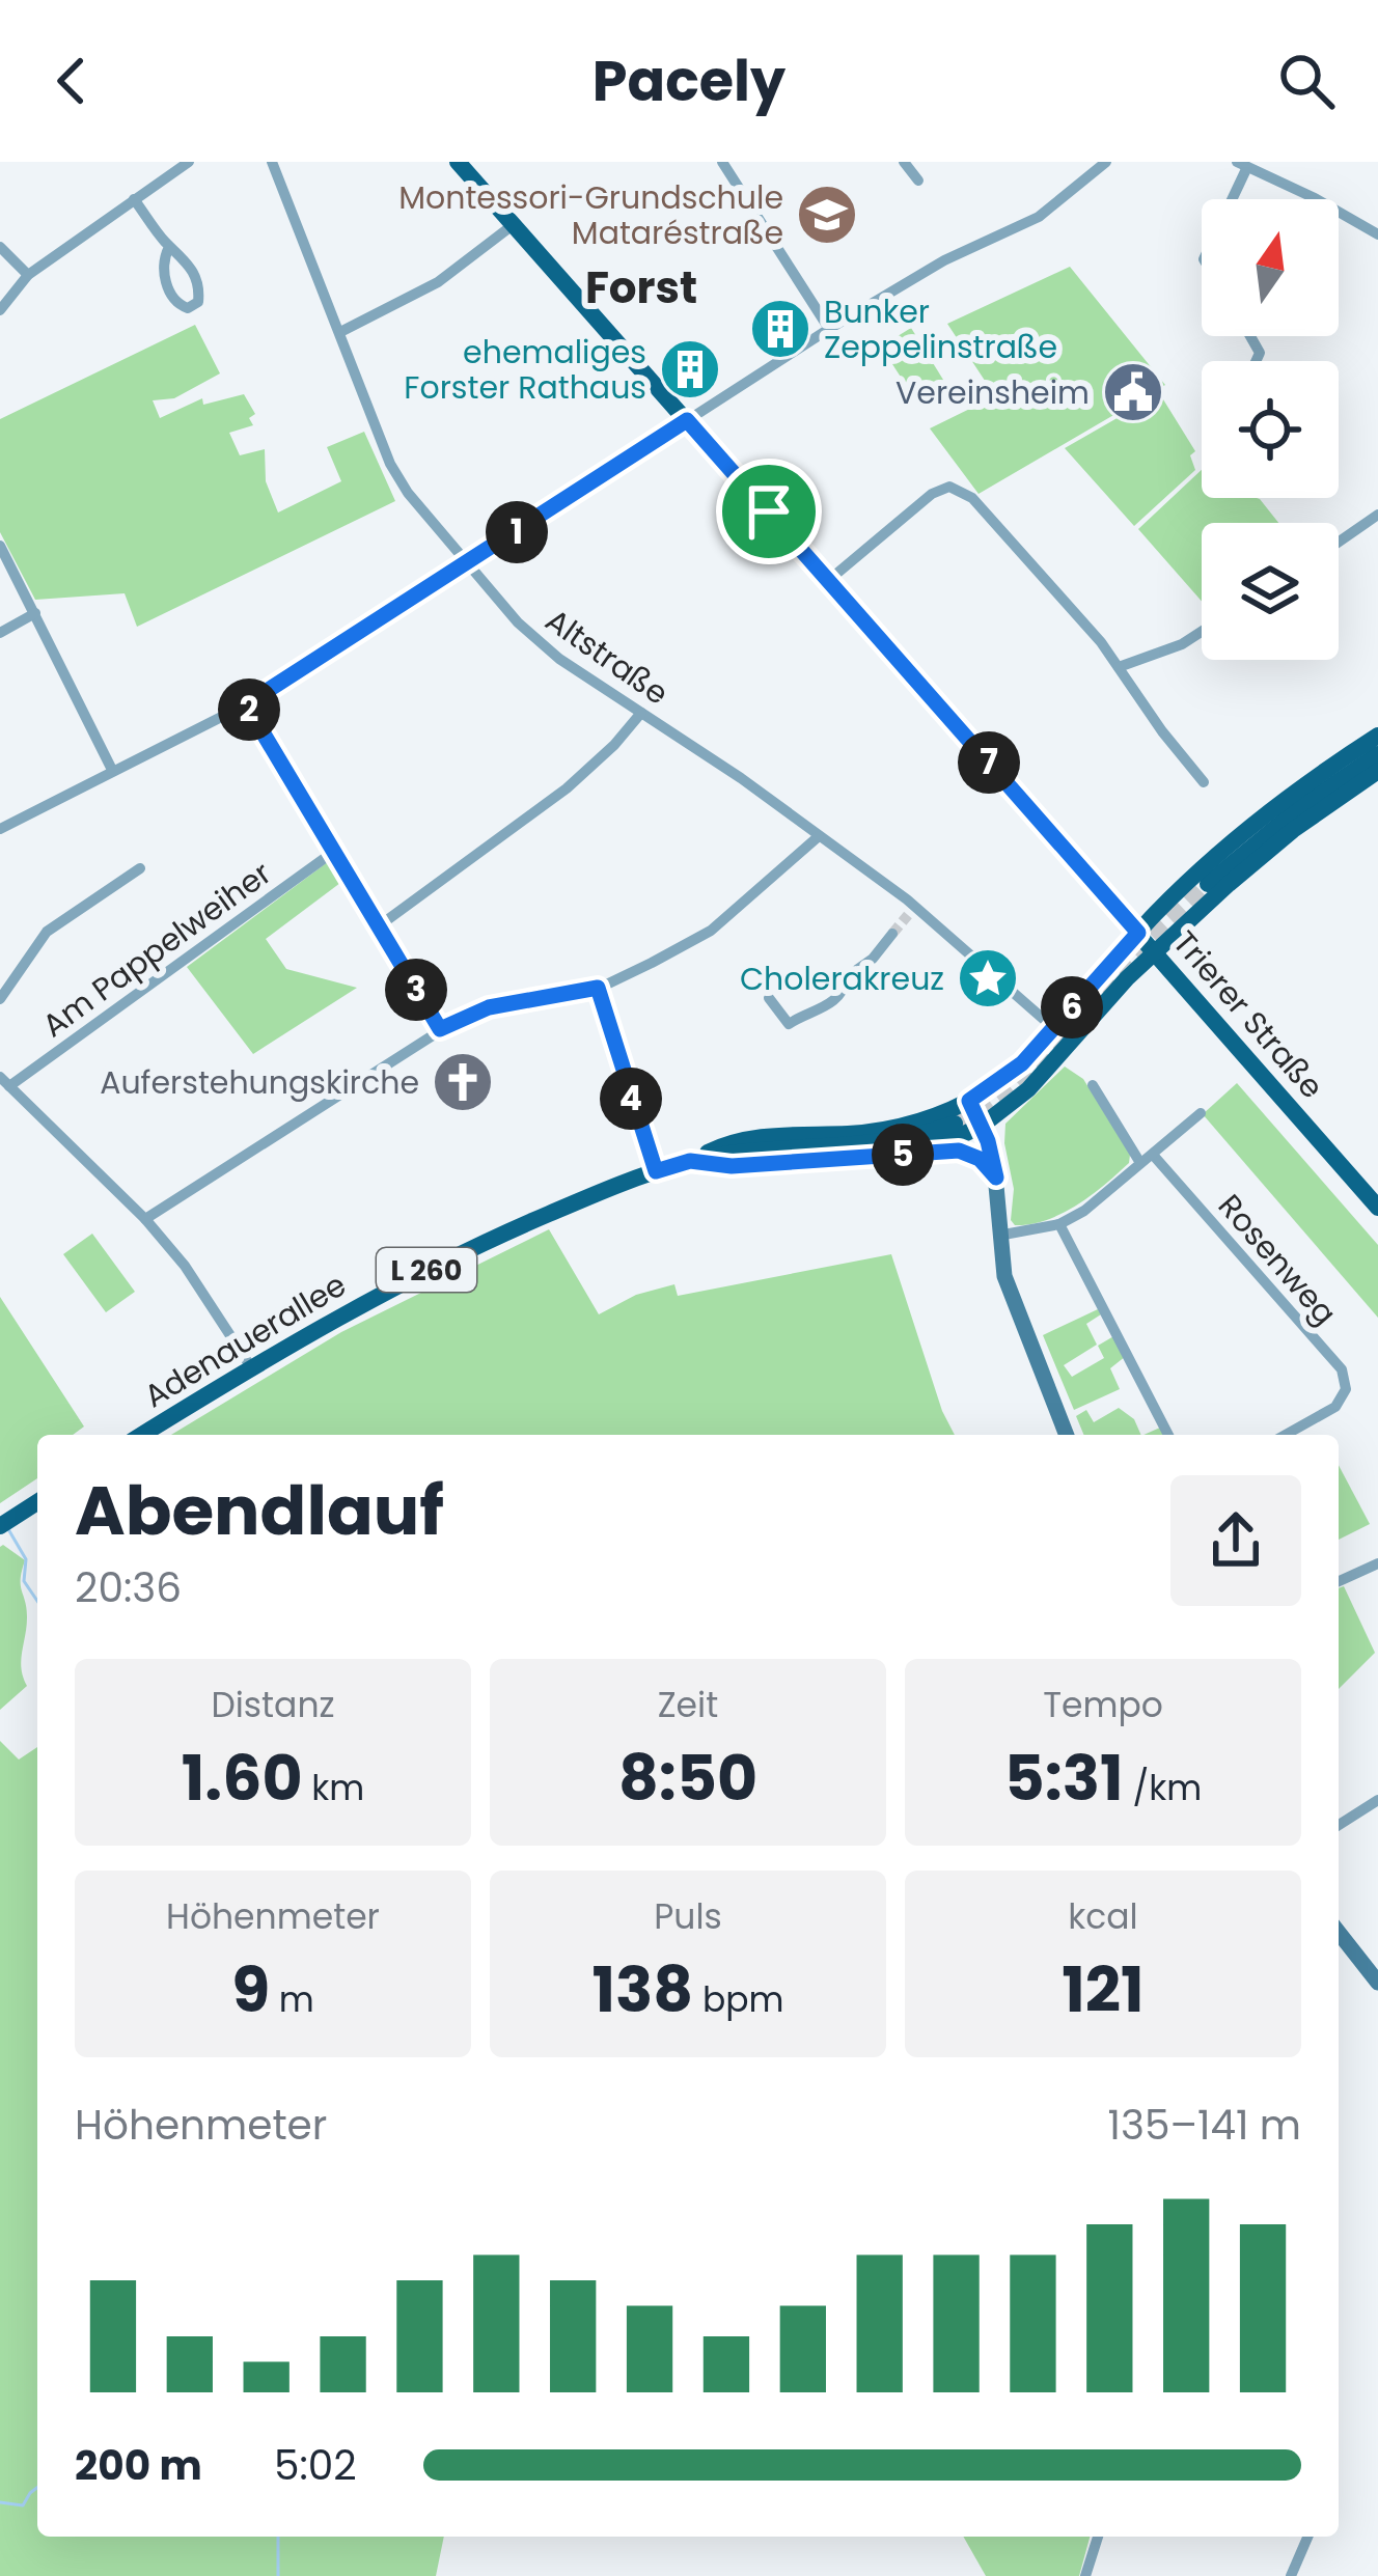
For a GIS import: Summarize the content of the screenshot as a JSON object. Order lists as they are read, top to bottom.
{
  "streets": {
    "main road": ["Trierer Straße", "L 260", "Adenauerallee"],
    "street": ["Altstraße", "Am Pappelweiher", "Rosenweg"]
  },
  "districts": ["Forst"],
  "places": {
    "school or university": ["Montessori-Grundschule Mataréstraße"],
    "building": ["Bunker Zeppelinstraße", "ehemaliges Forster Rathaus"],
    "public building": ["Vereinsheim"],
    "place": ["Cholerakreuz"],
    "church": ["Auferstehungskirche"]
  },
  "north": "top",
  "page": {
    "header": "Pacely",
    "pins": [
      "1",
      "2",
      "7",
      "3",
      "6",
      "4",
      "5"
    ],
    "heading": ["Abendlauf", "20:36"],
    "stats": [
      ["Distanz", "1.60 km"],
      ["Zeit", "8:50"],
      ["Tempo", "5:31 /km"],
      ["Höhenmeter", "9 m"],
      ["Puls", "138 bpm"],
      ["kcal", "121"]
    ],
    "chart": ["Höhenmeter", "135–141 m"],
    "list": [
      {
        "name": "200 m",
        "note": "5:02"
      }
    ]
  }
}
